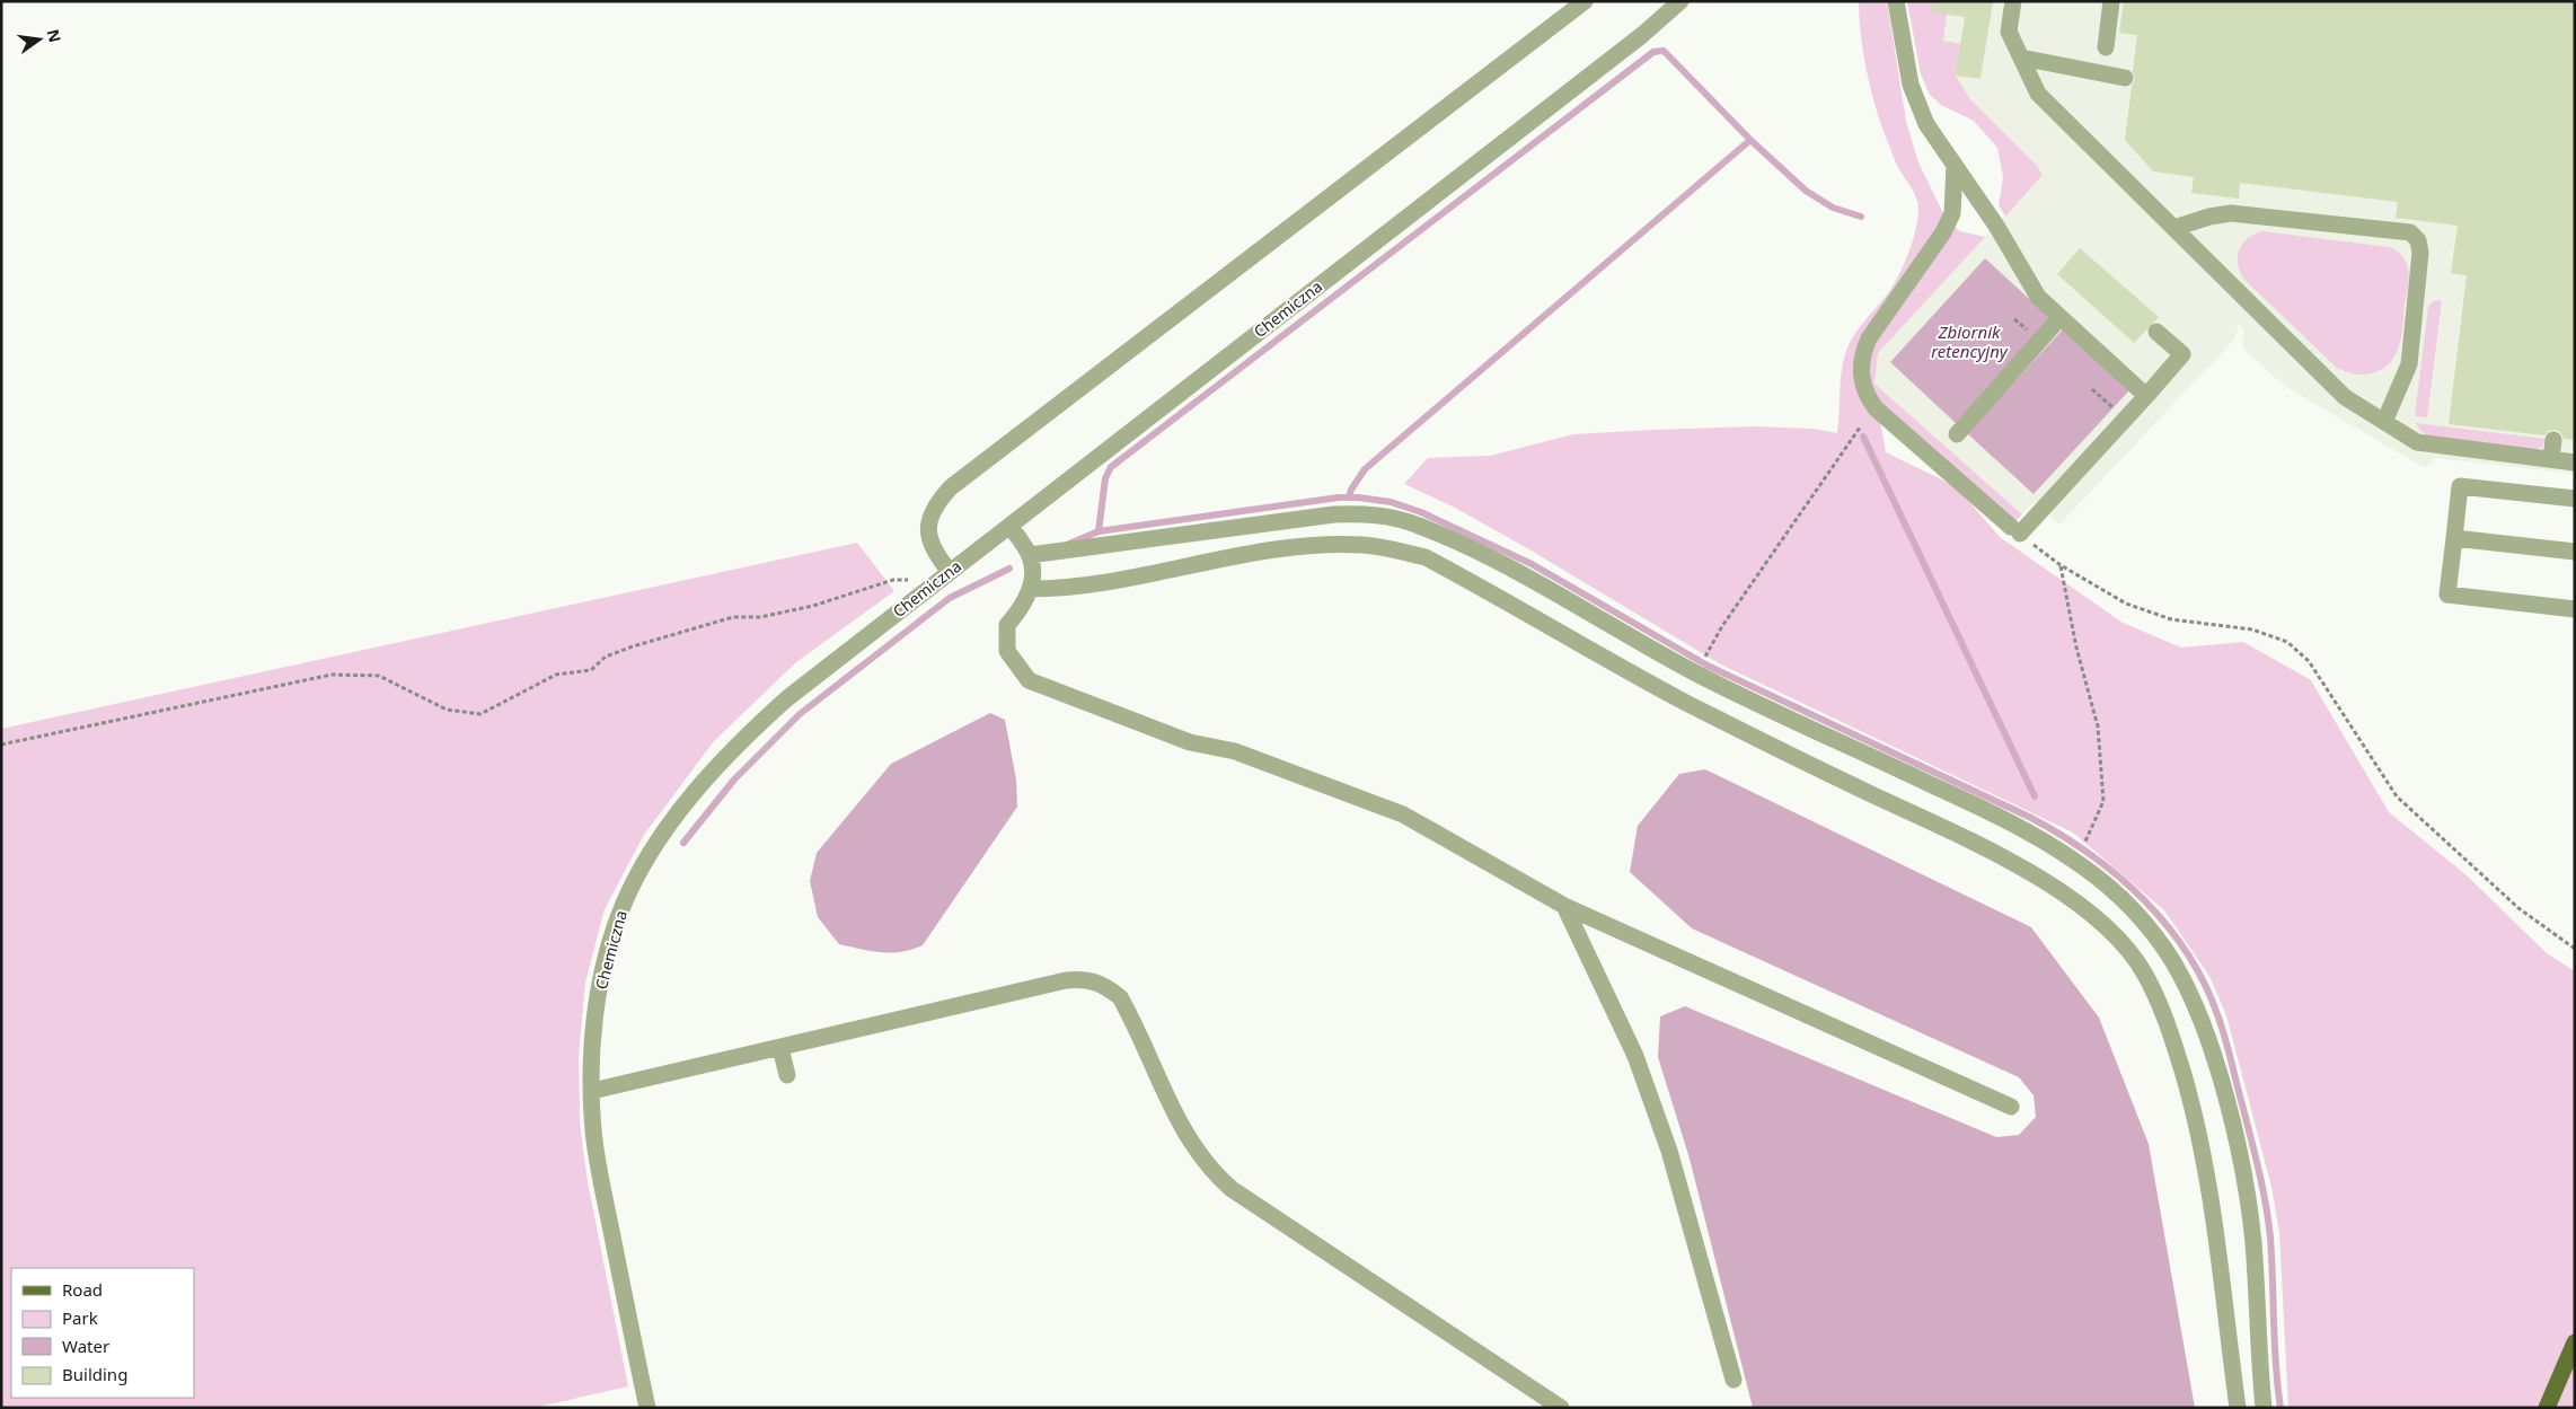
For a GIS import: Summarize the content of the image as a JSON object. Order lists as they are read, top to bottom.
{
  "streets": {
    "street": ["Chemiczna"]
  },
  "water": ["Zbiornik retencyjny"],
  "legend": [
    "Road",
    "Park",
    "Water",
    "Building"
  ],
  "north": "right"
}
